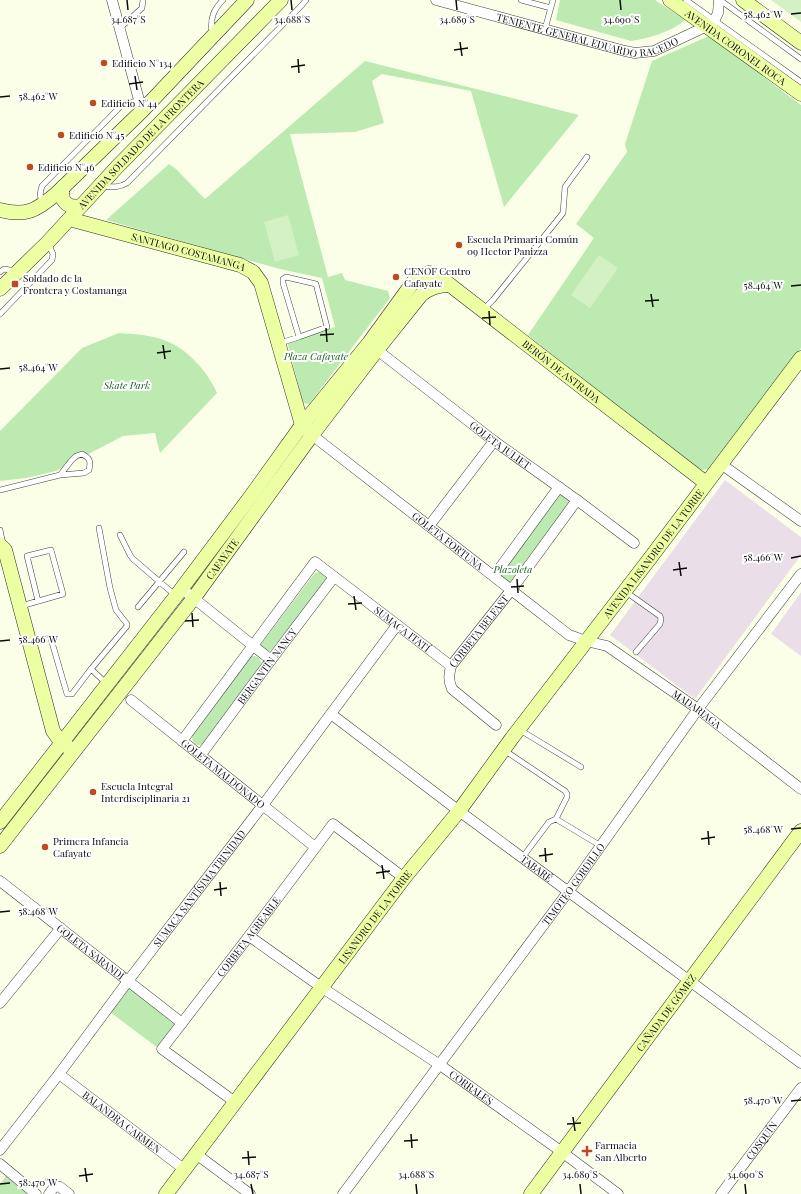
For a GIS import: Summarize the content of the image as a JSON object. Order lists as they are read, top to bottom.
{
  "streets": {
    "street": [
      "TENIENTE GENERAL EDUARDO RACEDO",
      "AVENIDA CORONEL ROCA",
      "AVENIDA SOLDADO DE LA FRONTERA",
      "SANTIAGO COSTAMANGA",
      "BERÓN DE ASTRADA",
      "GOLETA JULIET",
      "GOLETA FORTUNA",
      "AVENIDA LISANDRO DE LA TORRE",
      "CAFAYATE",
      "SUMACA ITATÍ",
      "CORBETA BELFAST",
      "BERGANTÍN NANCY",
      "MADARIAGA",
      "GOLETA MALDONADO",
      "TABARÉ",
      "TIMOTEO GORDILLO",
      "SUMACA SANTÍSIMA TRINIDAD",
      "LISANDRO DE LA TORRE",
      "CORBETA AGREABLE",
      "GOLETA SARANDÍ",
      "CAÑADA DE GÓMEZ",
      "CORRALES",
      "BALANDRA CARMEN",
      "COSQUÍN"
    ]
  },
  "crossings": [
    ["TENIENTE GENERAL EDUARDO RACEDO", "AVENIDA CORONEL ROCA"],
    ["AVENIDA SOLDADO DE LA FRONTERA", "SANTIAGO COSTAMANGA"],
    ["SANTIAGO COSTAMANGA", "GOLETA FORTUNA"],
    ["SANTIAGO COSTAMANGA", "CAFAYATE"],
    ["BERÓN DE ASTRADA", "AVENIDA LISANDRO DE LA TORRE"],
    ["BERÓN DE ASTRADA", "CAFAYATE"],
    ["GOLETA JULIET", "CAFAYATE"],
    ["GOLETA JULIET", "CORBETA BELFAST"],
    ["GOLETA FORTUNA", "AVENIDA LISANDRO DE LA TORRE"],
    ["GOLETA FORTUNA", "CAFAYATE"],
    ["GOLETA FORTUNA", "CORBETA BELFAST"],
    ["GOLETA FORTUNA", "MADARIAGA"],
    ["GOLETA FORTUNA", "LISANDRO DE LA TORRE"],
    ["AVENIDA LISANDRO DE LA TORRE", "MADARIAGA"],
    ["AVENIDA LISANDRO DE LA TORRE", "LISANDRO DE LA TORRE"],
    ["SUMACA ITATÍ", "CORBETA BELFAST"],
    ["SUMACA ITATÍ", "BERGANTÍN NANCY"],
    ["SUMACA ITATÍ", "SUMACA SANTÍSIMA TRINIDAD"],
    ["BERGANTÍN NANCY", "GOLETA MALDONADO"],
    ["MADARIAGA", "TIMOTEO GORDILLO"],
    ["MADARIAGA", "LISANDRO DE LA TORRE"],
    ["GOLETA MALDONADO", "SUMACA SANTÍSIMA TRINIDAD"],
    ["GOLETA MALDONADO", "CORBETA AGREABLE"],
    ["TABARÉ", "TIMOTEO GORDILLO"],
    ["TABARÉ", "SUMACA SANTÍSIMA TRINIDAD"],
    ["TABARÉ", "LISANDRO DE LA TORRE"],
    ["TABARÉ", "CAÑADA DE GÓMEZ"],
    ["TIMOTEO GORDILLO", "CORRALES"],
    ["SUMACA SANTÍSIMA TRINIDAD", "GOLETA SARANDÍ"],
    ["SUMACA SANTÍSIMA TRINIDAD", "BALANDRA CARMEN"],
    ["LISANDRO DE LA TORRE", "CORBETA AGREABLE"],
    ["LISANDRO DE LA TORRE", "CORRALES"],
    ["LISANDRO DE LA TORRE", "BALANDRA CARMEN"],
    ["CORBETA AGREABLE", "GOLETA SARANDÍ"],
    ["CORBETA AGREABLE", "CORRALES"],
    ["CAÑADA DE GÓMEZ", "CORRALES"]
  ],
  "parks": ["Plaza Cafayate", "Skate Park", "Plazoleta"],
  "places": {
    "other": [
      "Edificio N°134",
      "Edificio N°44",
      "Edificio N°45",
      "Edificio N°46",
      "Escuela Primaria Común 09 Hector Panizza",
      "CENOF Centro Cafayate",
      "Escuela Integral Interdisciplinaria 21",
      "Primera Infancia Cafayate"
    ],
    "transit": ["Soldado de la Frontera y Costamanga"],
    "health": ["Farmacia San Alberto"]
  },
  "coordinates": [
    "58.462°W",
    "34.687°S",
    "34.688°S",
    "34.689°S",
    "34.690°S",
    "58.464°W",
    "58.466°W",
    "58.468°W",
    "58.470°W"
  ]
}
